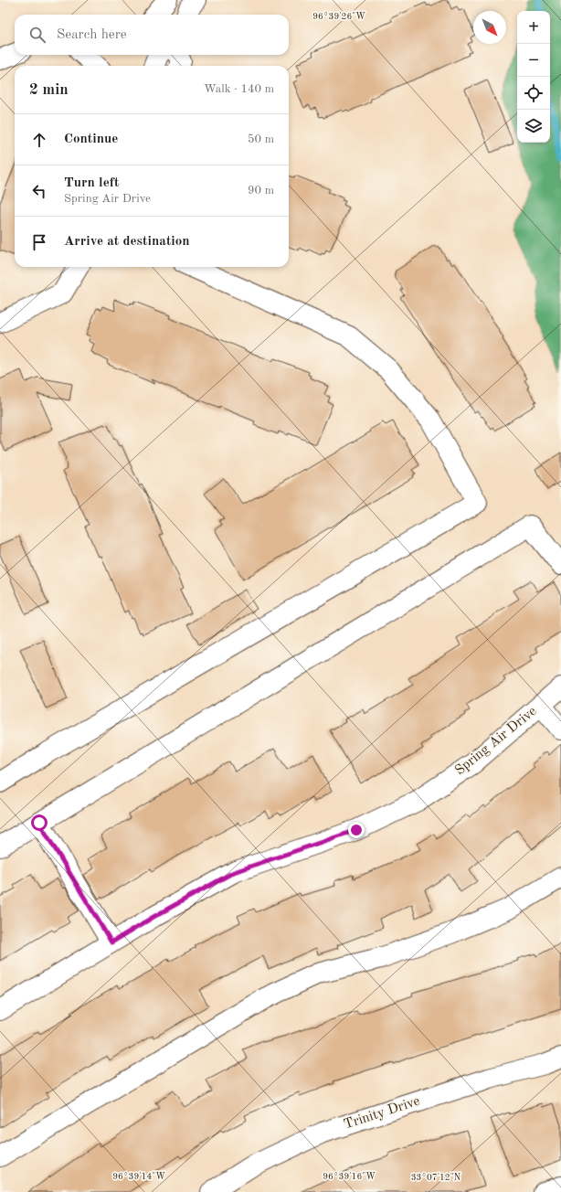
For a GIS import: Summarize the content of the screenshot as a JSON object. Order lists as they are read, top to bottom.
{
  "streets": {
    "street": ["Spring Air Drive", "Trinity Drive"]
  },
  "north": "bottom right",
  "page": {
    "map_buttons": ["+", "−"],
    "search": "Search here",
    "heading": ["2 min", "Walk · 140 m"],
    "list": [
      ["Continue", "50 m"],
      ["Turn left", "Spring Air Drive", "90 m"],
      "Arrive at destination"
    ]
  },
  "coordinates": [
    "96°39'26\"W",
    "96°39'14\"W",
    "96°39'16\"W",
    "33°07'12\"N"
  ]
}
